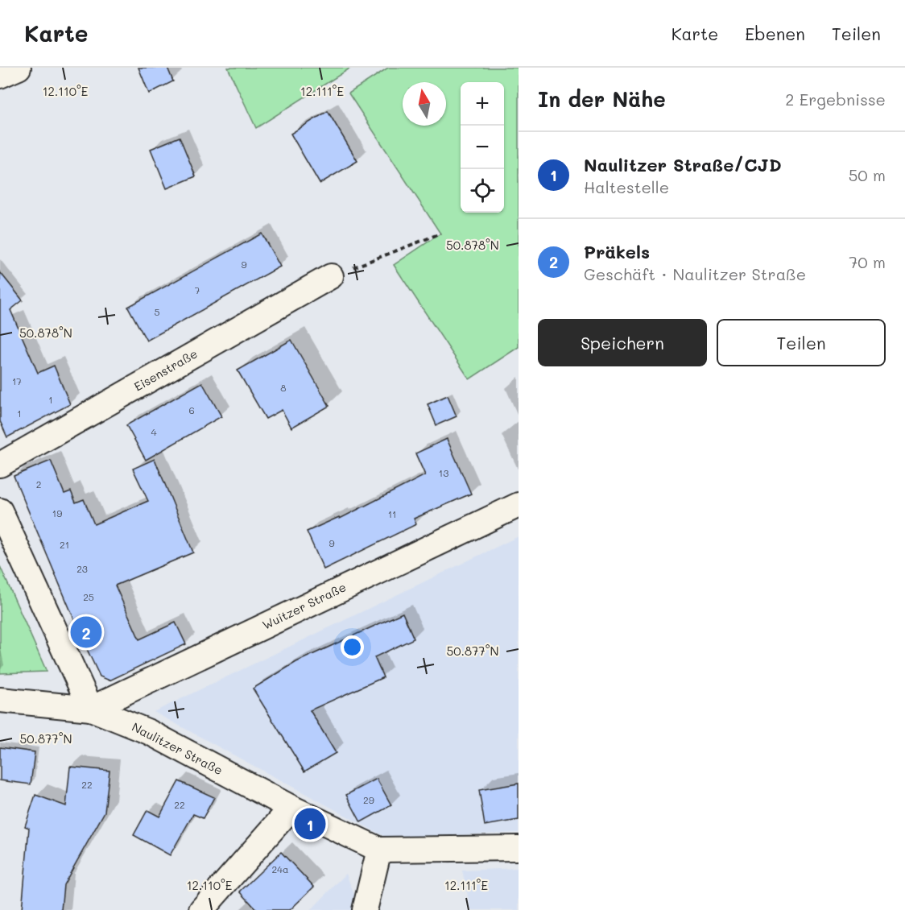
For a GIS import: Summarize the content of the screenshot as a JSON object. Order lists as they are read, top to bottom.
{
  "streets": {
    "street": ["Eisenstraße", "Wuitzer Straße", "Naulitzer Straße"]
  },
  "crossings": [
    ["Wuitzer Straße", "Naulitzer Straße"]
  ],
  "house_numbers": [
    "9",
    "7",
    "5",
    "17",
    "8",
    "1",
    "6",
    "1",
    "4",
    "13",
    "2",
    "19",
    "11",
    "9",
    "21",
    "23",
    "25",
    "22",
    "29",
    "22",
    "24a"
  ],
  "north": "top",
  "page": {
    "header": "Karte",
    "nav": ["Karte", "Ebenen", "Teilen"],
    "heading": ["In der Nähe", "2 Ergebnisse"],
    "map_buttons": ["+", "−"],
    "list": [
      {
        "mark": "1",
        "name": "Naulitzer Straße/CJD",
        "note": "Haltestelle",
        "value": "50 m"
      },
      {
        "mark": "2",
        "name": "Präkels",
        "note": "Geschäft · Naulitzer Straße",
        "value": "70 m"
      }
    ],
    "buttons": ["Speichern", "Teilen"],
    "pins": ["2", "1"]
  },
  "coordinates": [
    "12.110°E",
    "12.111°E",
    "50.878°N",
    "50.877°N"
  ]
}
